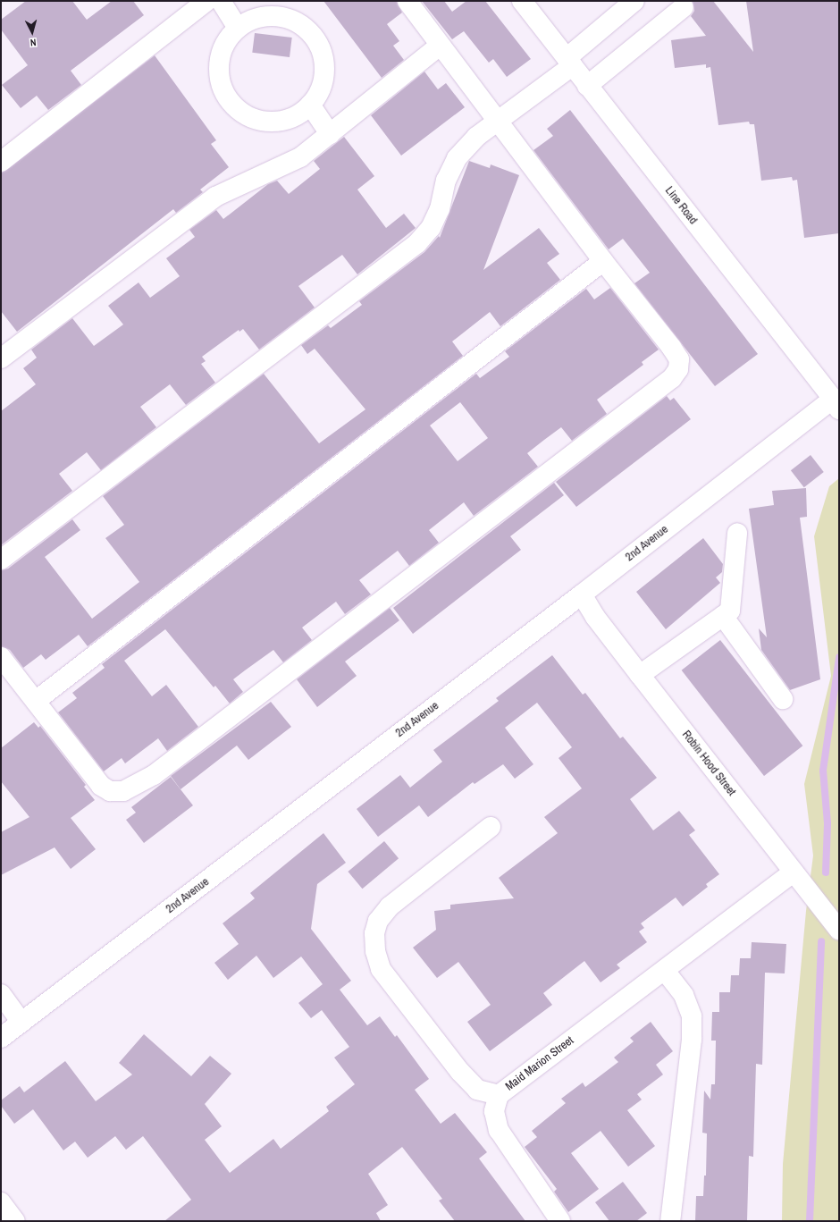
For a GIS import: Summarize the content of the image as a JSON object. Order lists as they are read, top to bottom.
{
  "streets": {
    "street": [
      "Line Road",
      "2nd Avenue",
      "Robin Hood Street",
      "Maid Marion Street"
    ]
  },
  "crossings": [
    ["Line Road", "2nd Avenue"],
    ["2nd Avenue", "Robin Hood Street"],
    ["Robin Hood Street", "Maid Marion Street"]
  ],
  "north": "bottom"
}
